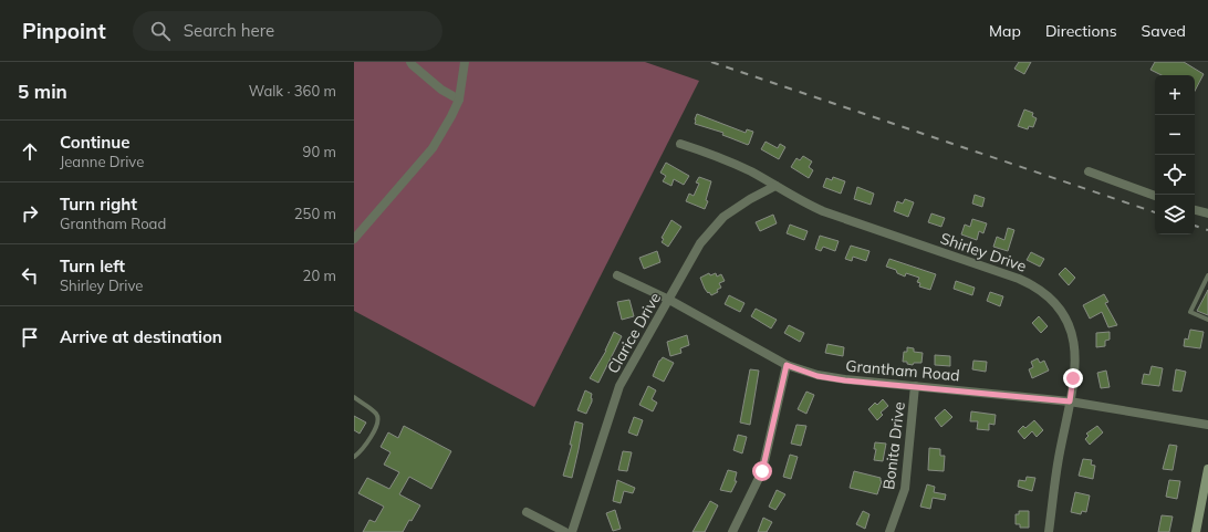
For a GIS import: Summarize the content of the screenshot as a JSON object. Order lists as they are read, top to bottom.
{
  "streets": {
    "street": [
      "Shirley Drive",
      "Clarice Drive",
      "Grantham Road",
      "Bonita Drive"
    ]
  },
  "crossings": [
    ["Shirley Drive", "Clarice Drive"],
    ["Shirley Drive", "Grantham Road"],
    ["Clarice Drive", "Grantham Road"],
    ["Grantham Road", "Bonita Drive"]
  ],
  "page": {
    "header": "Pinpoint",
    "search": "Search here",
    "nav": ["Map", "Directions", "Saved"],
    "heading": ["5 min", "Walk · 360 m"],
    "map_buttons": ["+", "−"],
    "list": [
      ["Continue", "Jeanne Drive", "90 m"],
      ["Turn right", "Grantham Road", "250 m"],
      ["Turn left", "Shirley Drive", "20 m"],
      "Arrive at destination"
    ]
  }
}
